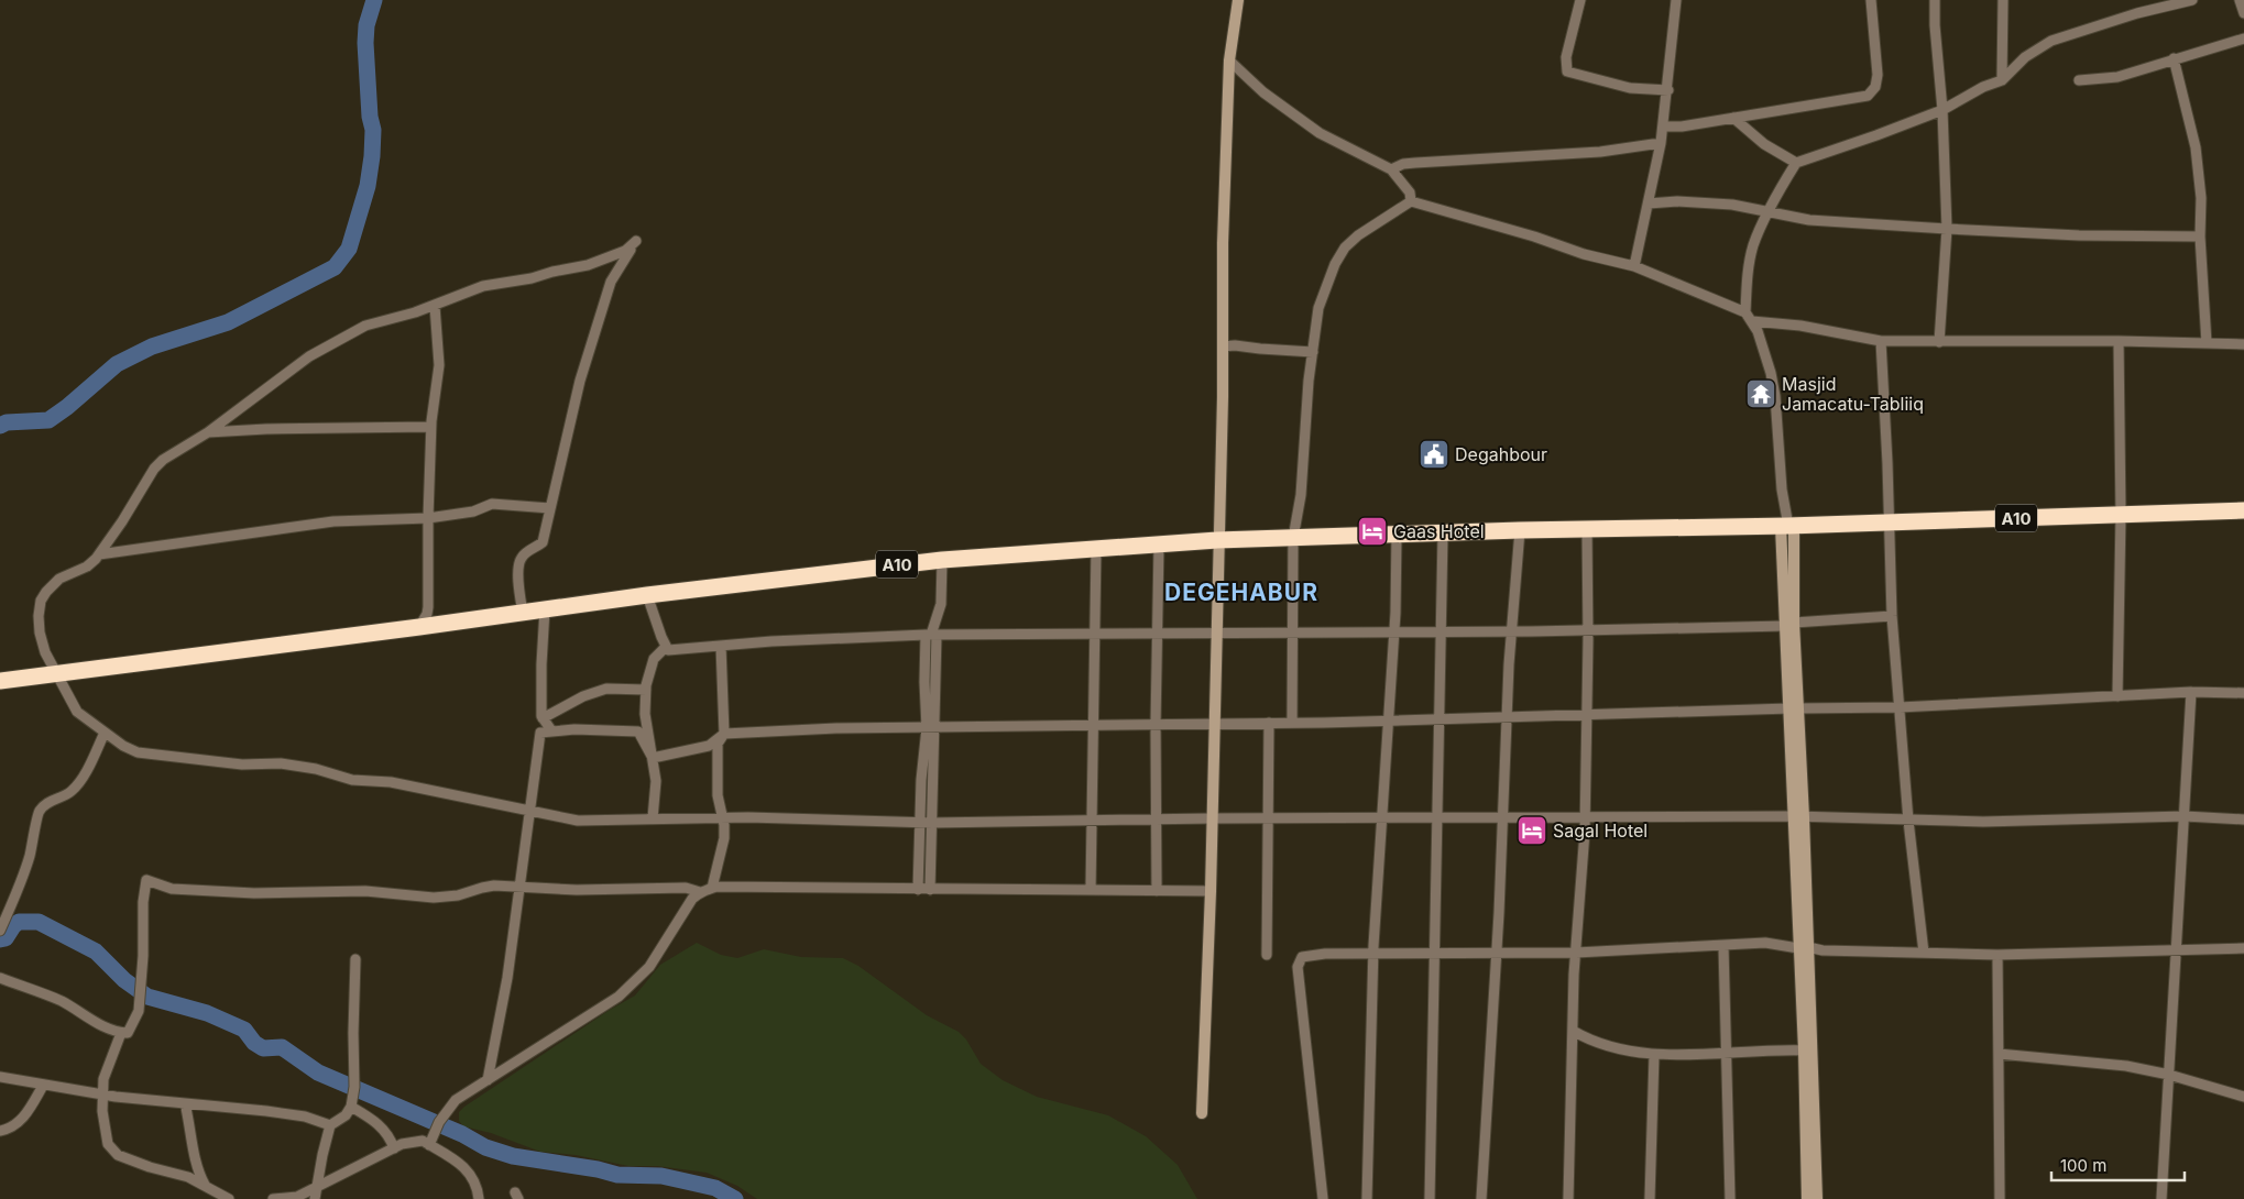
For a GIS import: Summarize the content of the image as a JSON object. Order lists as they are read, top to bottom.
{
  "streets": {
    "highway": ["A10"]
  },
  "districts": ["DEGEHABUR"],
  "places": {
    "temple": ["Masjid Jamacatu-Tabliiq"],
    "public building": ["Degahbour"],
    "hotel": ["Gaas Hotel", "Sagal Hotel"]
  },
  "scale_bar": "100 m"
}
